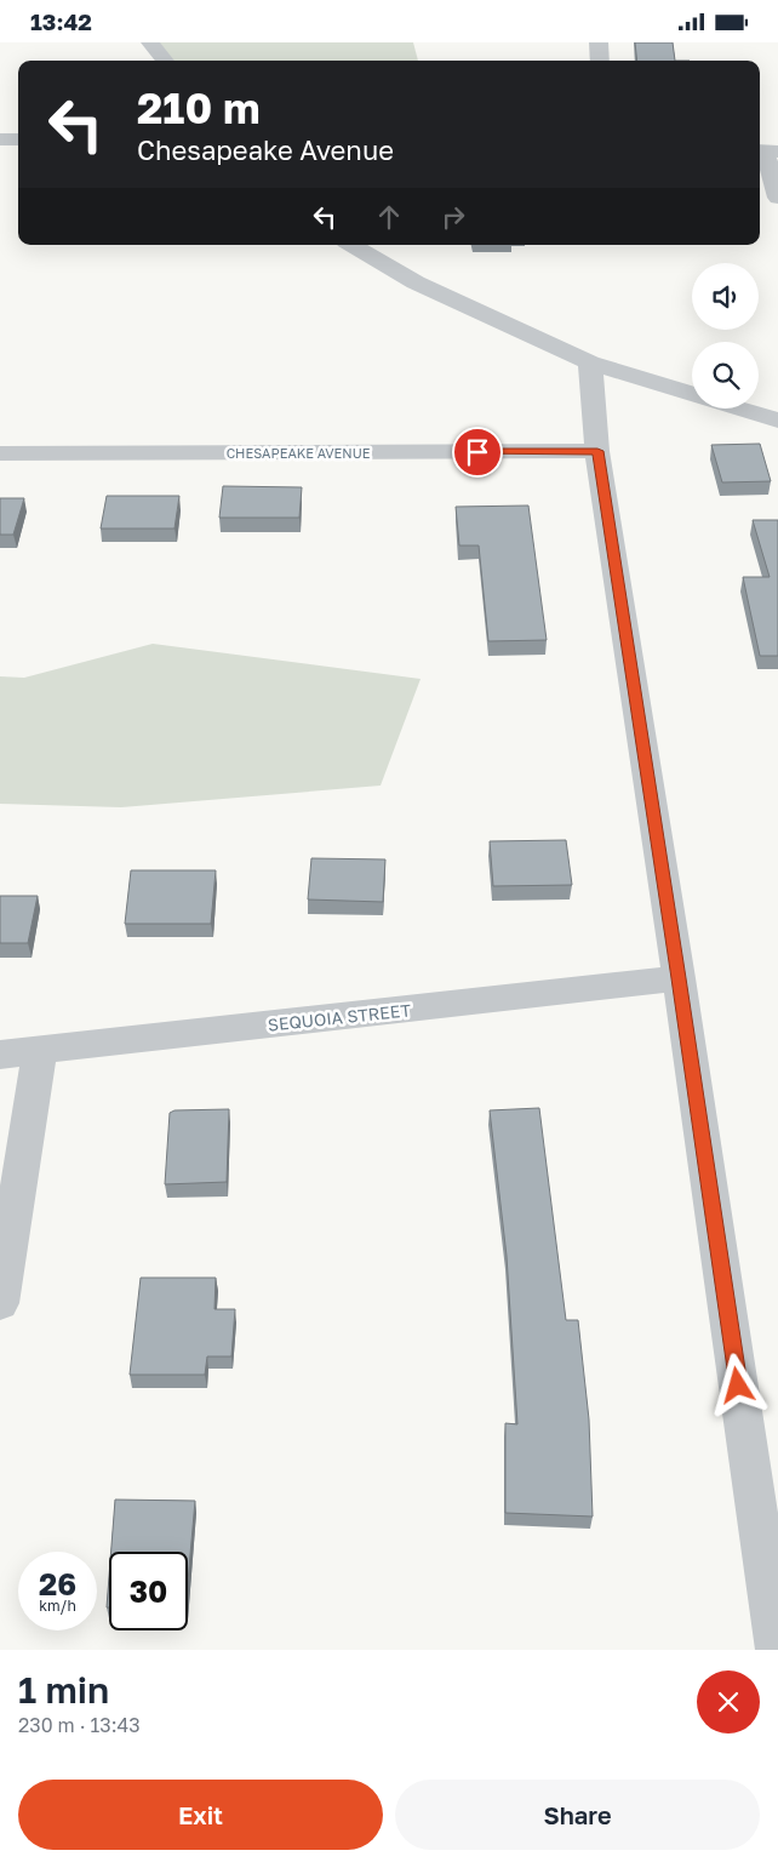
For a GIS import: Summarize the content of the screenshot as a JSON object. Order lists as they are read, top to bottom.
{
  "streets": {
    "street": ["CHESAPEAKE AVENUE", "SEQUOIA STREET"]
  },
  "page": {
    "status": "13:42",
    "turn": ["210 m", "Chesapeake Avenue"],
    "speed": "26 km/h",
    "limit": "30",
    "heading": ["1 min", "230 m · 13:43"],
    "buttons": ["Exit", "Share"]
  }
}
